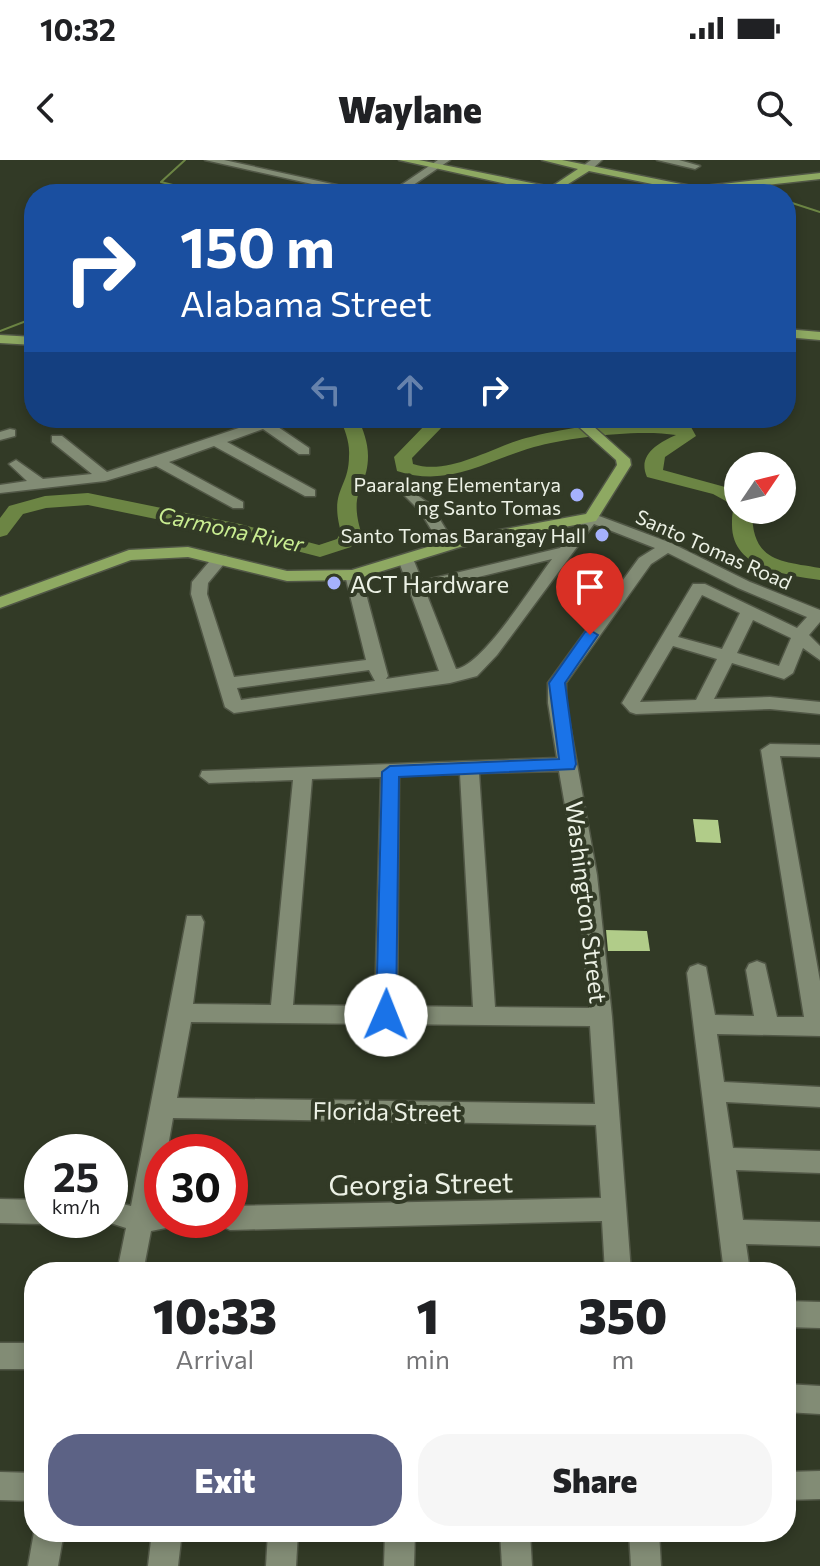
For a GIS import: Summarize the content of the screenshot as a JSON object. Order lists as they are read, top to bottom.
{
  "streets": {
    "street": [
      "Santo Tomas Road",
      "Washington Street",
      "Florida Street",
      "Georgia Street"
    ]
  },
  "crossings": [
    ["Santo Tomas Road", "Washington Street"],
    ["Washington Street", "Florida Street"],
    ["Washington Street", "Georgia Street"]
  ],
  "water": ["Carmona River"],
  "places": ["Paaralang Elementarya ng Santo Tomas", "Santo Tomas Barangay Hall", "ACT Hardware"],
  "north": "top right",
  "page": {
    "status": "10:32",
    "header": "Waylane",
    "turn": ["150 m", "Alabama Street"],
    "speed": "25 km/h",
    "limit": "30",
    "eta": [
      "10:33",
      "Arrival",
      "1",
      "min",
      "350",
      "m"
    ],
    "buttons": ["Exit", "Share"]
  }
}
